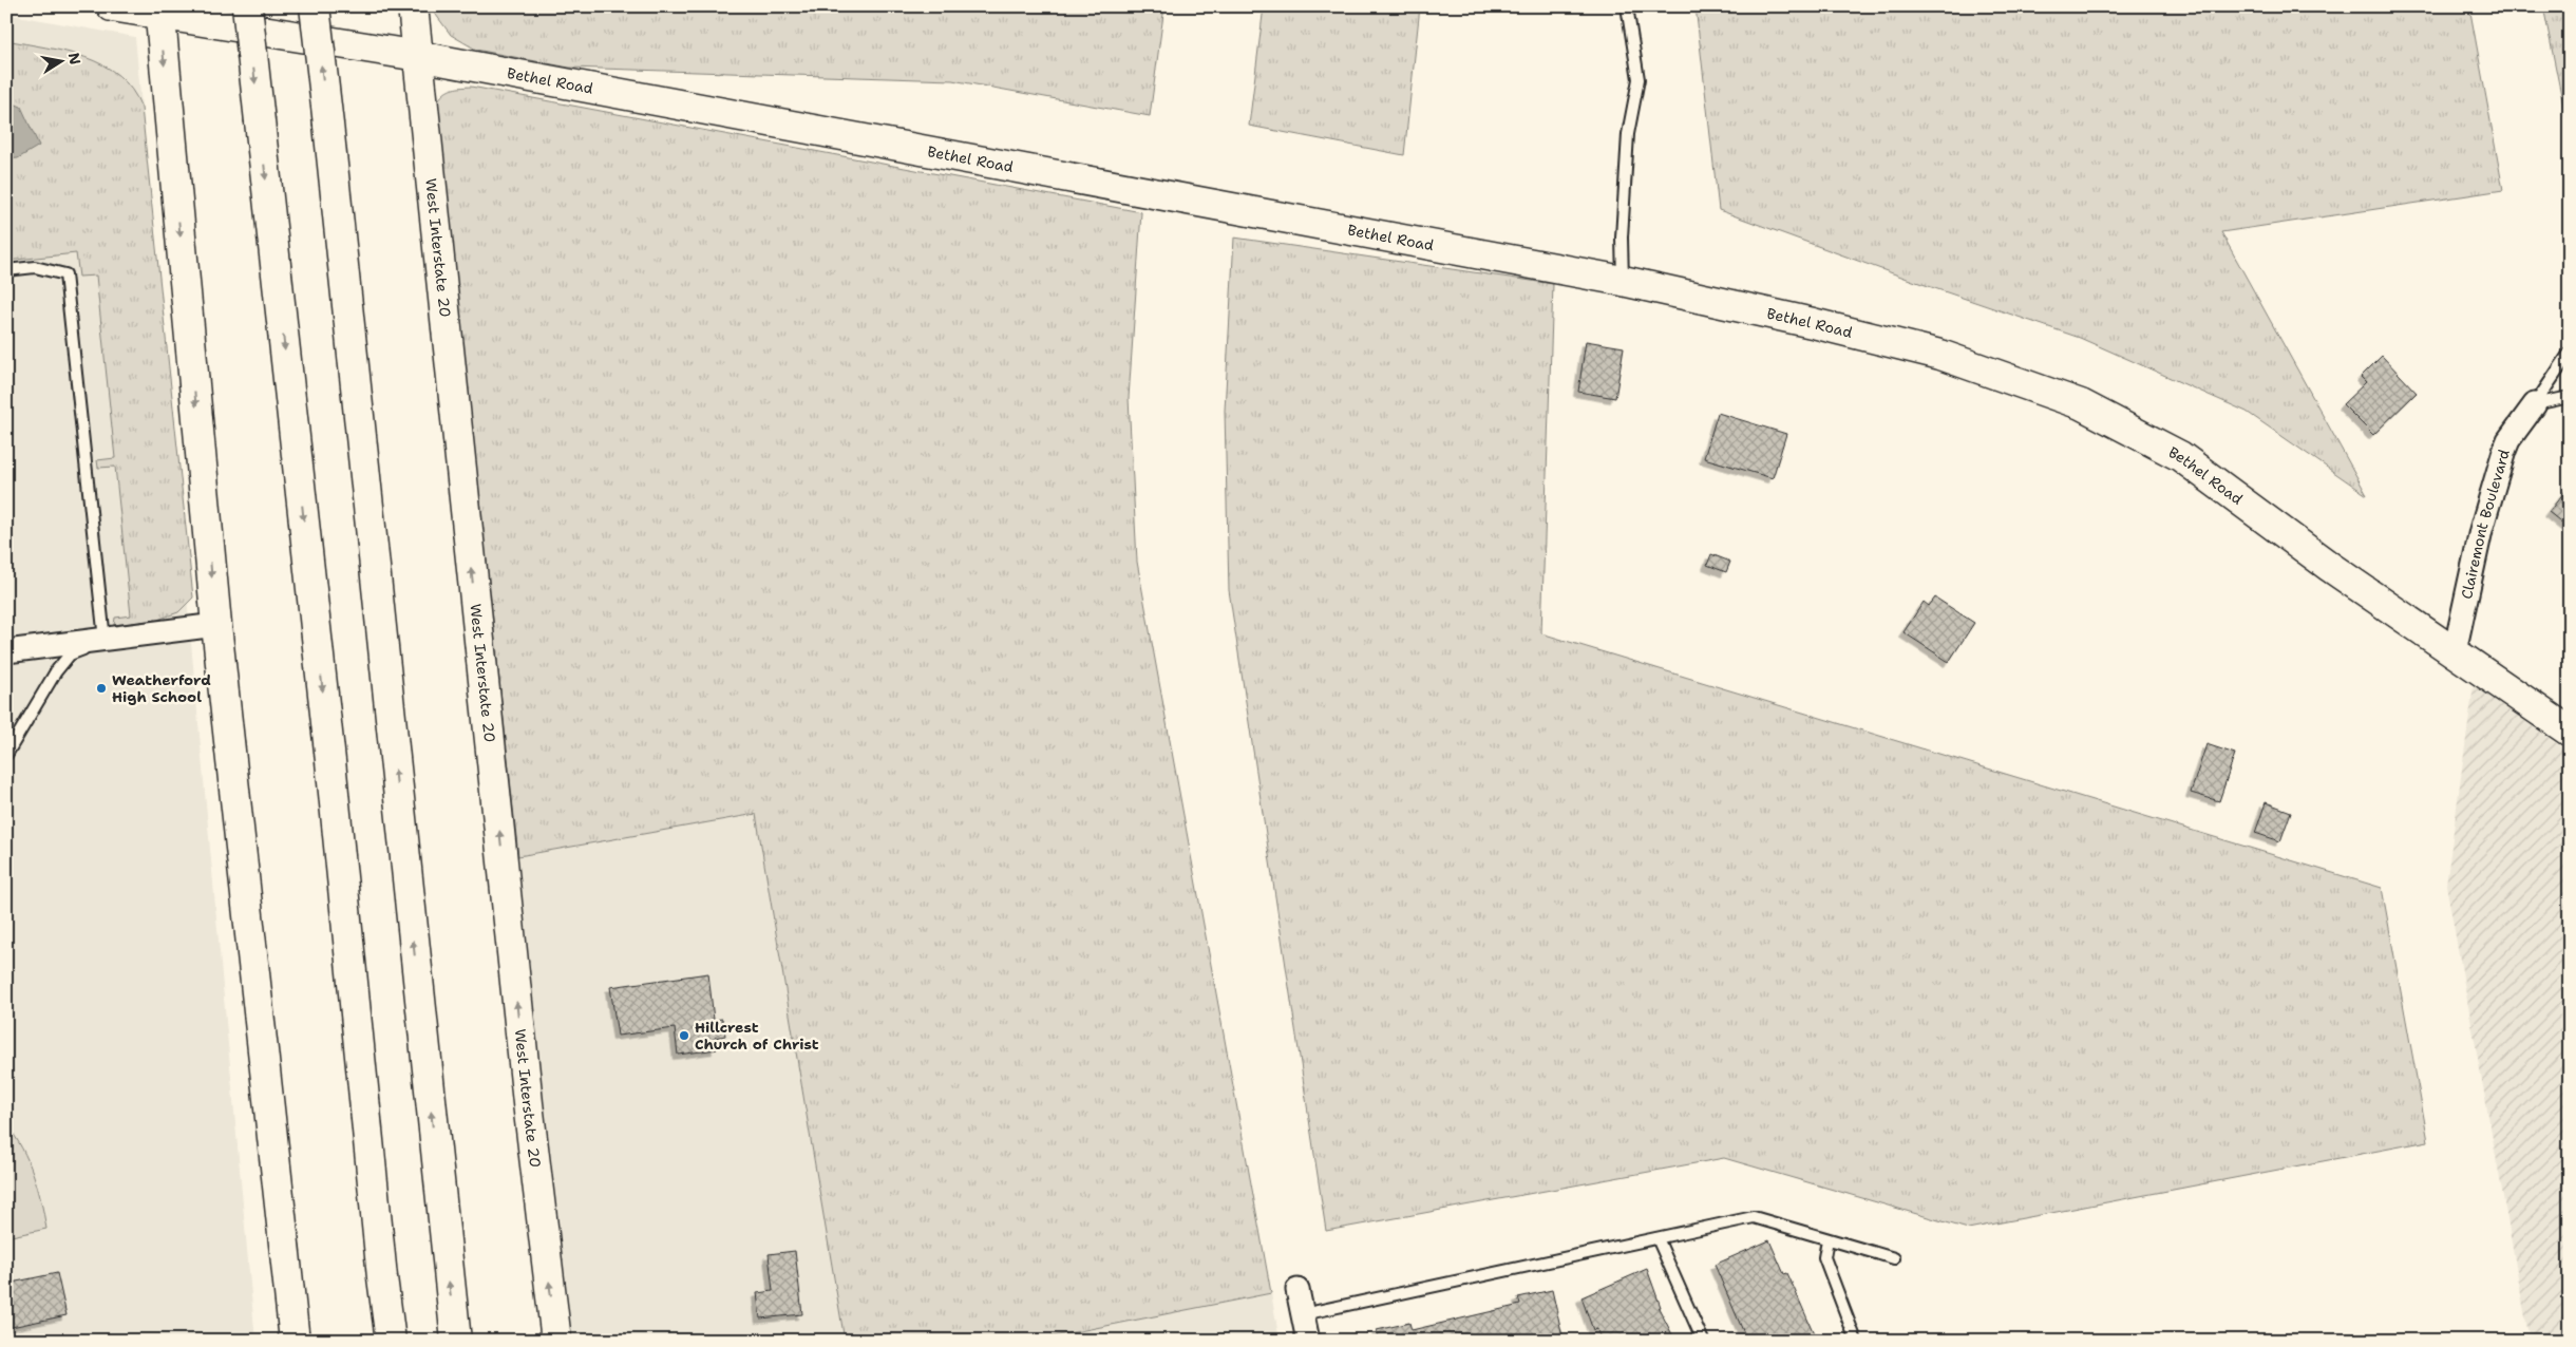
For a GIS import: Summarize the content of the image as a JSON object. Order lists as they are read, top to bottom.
{
  "streets": {
    "main road": ["Bethel Road", "West Interstate 20"],
    "street": ["Clairemont Boulevard"]
  },
  "crossings": [
    ["Bethel Road", "West Interstate 20"],
    ["Bethel Road", "Clairemont Boulevard"]
  ],
  "places": ["Weatherford High School", "Hillcrest Church of Christ"],
  "north": "right"
}
